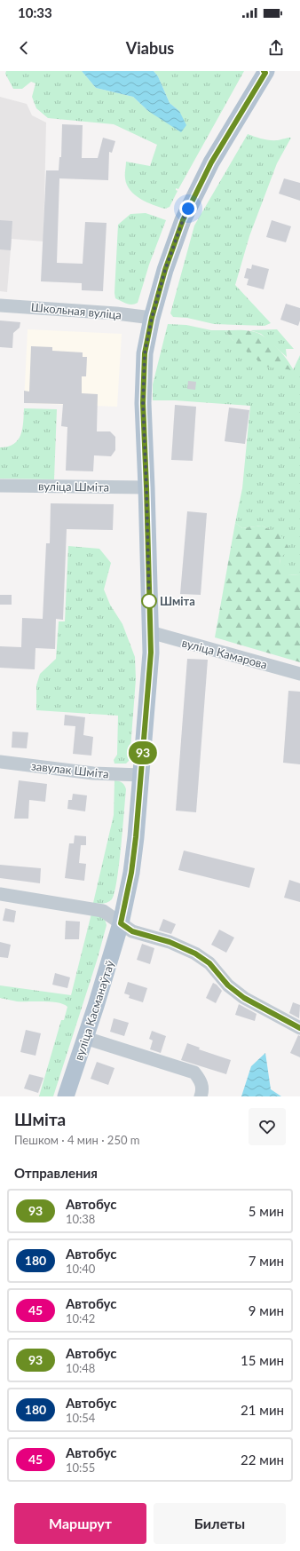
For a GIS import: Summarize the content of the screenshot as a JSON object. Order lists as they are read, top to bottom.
{
  "streets": {
    "main road": ["вуліца Касманаўтаў"],
    "street": [
      "Школьная вуліца",
      "вуліца Шміта",
      "вуліца Камарова",
      "завулак Шміта"
    ]
  },
  "crossings": [
    ["Школьная вуліца", "вуліца Касманаўтаў"],
    ["вуліца Шміта", "вуліца Касманаўтаў"],
    ["вуліца Камарова", "вуліца Касманаўтаў"],
    ["завулак Шміта", "вуліца Касманаўтаў"]
  ],
  "places": ["Шміта"],
  "lines": ["bus line 93"],
  "page": {
    "status": "10:33",
    "header": "Viabus",
    "on_map": "93",
    "heading": [
      ["Шміта", "Пешком · 4 мин · 250 m"],
      "Отправления"
    ],
    "list": [
      {
        "mark": "93",
        "name": "Автобус",
        "note": "10:38",
        "value": "5 мин"
      },
      {
        "mark": "180",
        "name": "Автобус",
        "note": "10:40",
        "value": "7 мин"
      },
      {
        "mark": "45",
        "name": "Автобус",
        "note": "10:42",
        "value": "9 мин"
      },
      {
        "mark": "93",
        "name": "Автобус",
        "note": "10:48",
        "value": "15 мин"
      },
      {
        "mark": "180",
        "name": "Автобус",
        "note": "10:54",
        "value": "21 мин"
      },
      {
        "mark": "45",
        "name": "Автобус",
        "note": "10:55",
        "value": "22 мин"
      }
    ],
    "buttons": ["Маршрут", "Билеты"]
  }
}
